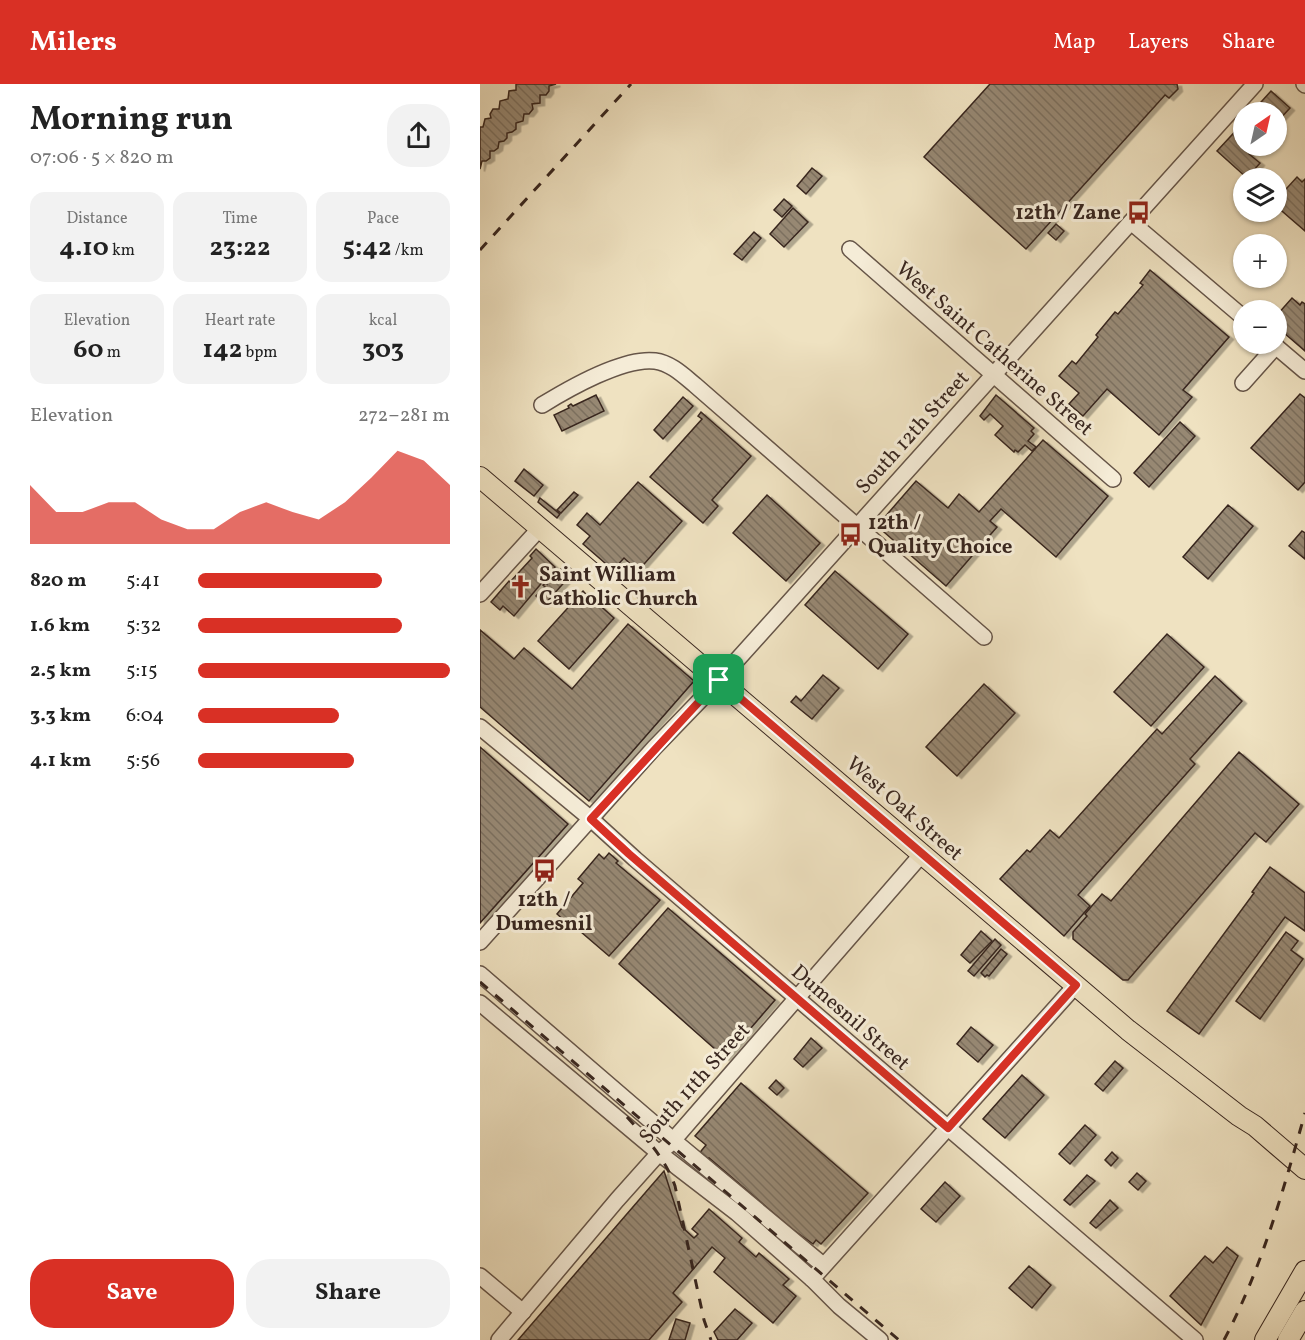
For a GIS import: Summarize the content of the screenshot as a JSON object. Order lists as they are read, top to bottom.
{
  "streets": {
    "main road": ["West Oak Street"],
    "street": [
      "West Saint Catherine Street",
      "South 12th Street",
      "Dumesnil Street",
      "South 11th Street"
    ]
  },
  "crossings": [
    ["West Saint Catherine Street", "South 12th Street"],
    ["South 12th Street", "West Oak Street"],
    ["South 12th Street", "Dumesnil Street"],
    ["West Oak Street", "South 11th Street"],
    ["Dumesnil Street", "South 11th Street"]
  ],
  "places": {
    "bus stop": ["12th / Zane", "12th / Quality Choice", "12th / Dumesnil"],
    "church": ["Saint William Catholic Church"]
  },
  "north": "top right",
  "page": {
    "header": "Milers",
    "nav": ["Map", "Layers", "Share"],
    "heading": ["Morning run", "07:06 · 5 × 820 m"],
    "map_buttons": ["+", "−"],
    "stats": [
      ["Distance", "4.10 km"],
      ["Time", "23:22"],
      ["Pace", "5:42 /km"],
      ["Elevation", "60 m"],
      ["Heart rate", "142 bpm"],
      ["kcal", "303"]
    ],
    "chart": ["Elevation", "272–281 m"],
    "list": [
      {
        "name": "820 m",
        "note": "5:41"
      },
      {
        "name": "1.6 km",
        "note": "5:32"
      },
      {
        "name": "2.5 km",
        "note": "5:15"
      },
      {
        "name": "3.3 km",
        "note": "6:04"
      },
      {
        "name": "4.1 km",
        "note": "5:56"
      }
    ],
    "buttons": ["Save", "Share"]
  }
}
